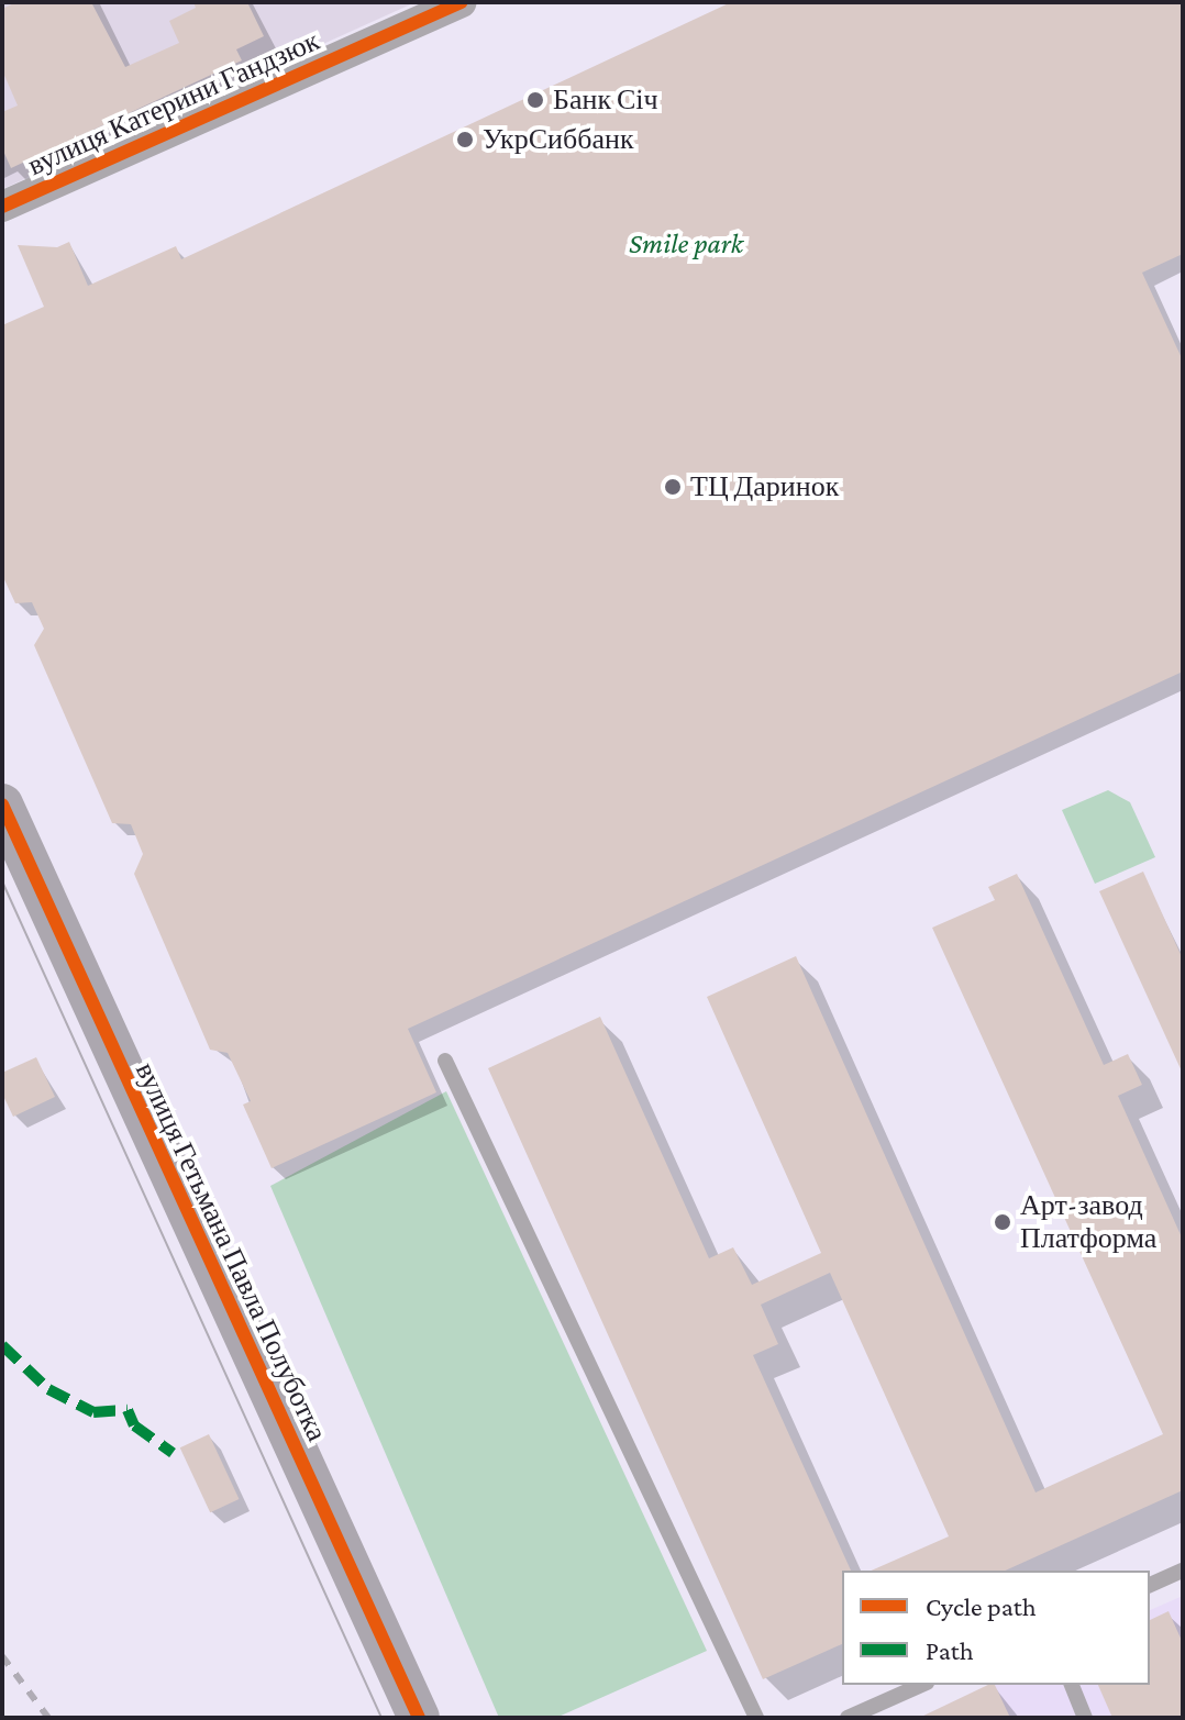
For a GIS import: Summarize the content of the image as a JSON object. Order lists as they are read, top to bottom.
{
  "streets": {
    "street": ["вулиця Катерини Гандзюк", "вулиця Гетьмана Павла Полуботка"]
  },
  "parks": ["Smile park"],
  "places": [
    "Банк Січ",
    "УкрСиббанк",
    "ТЦ Даринок",
    "Арт-завод Платформа"
  ],
  "legend": ["Cycle path", "Path"]
}
